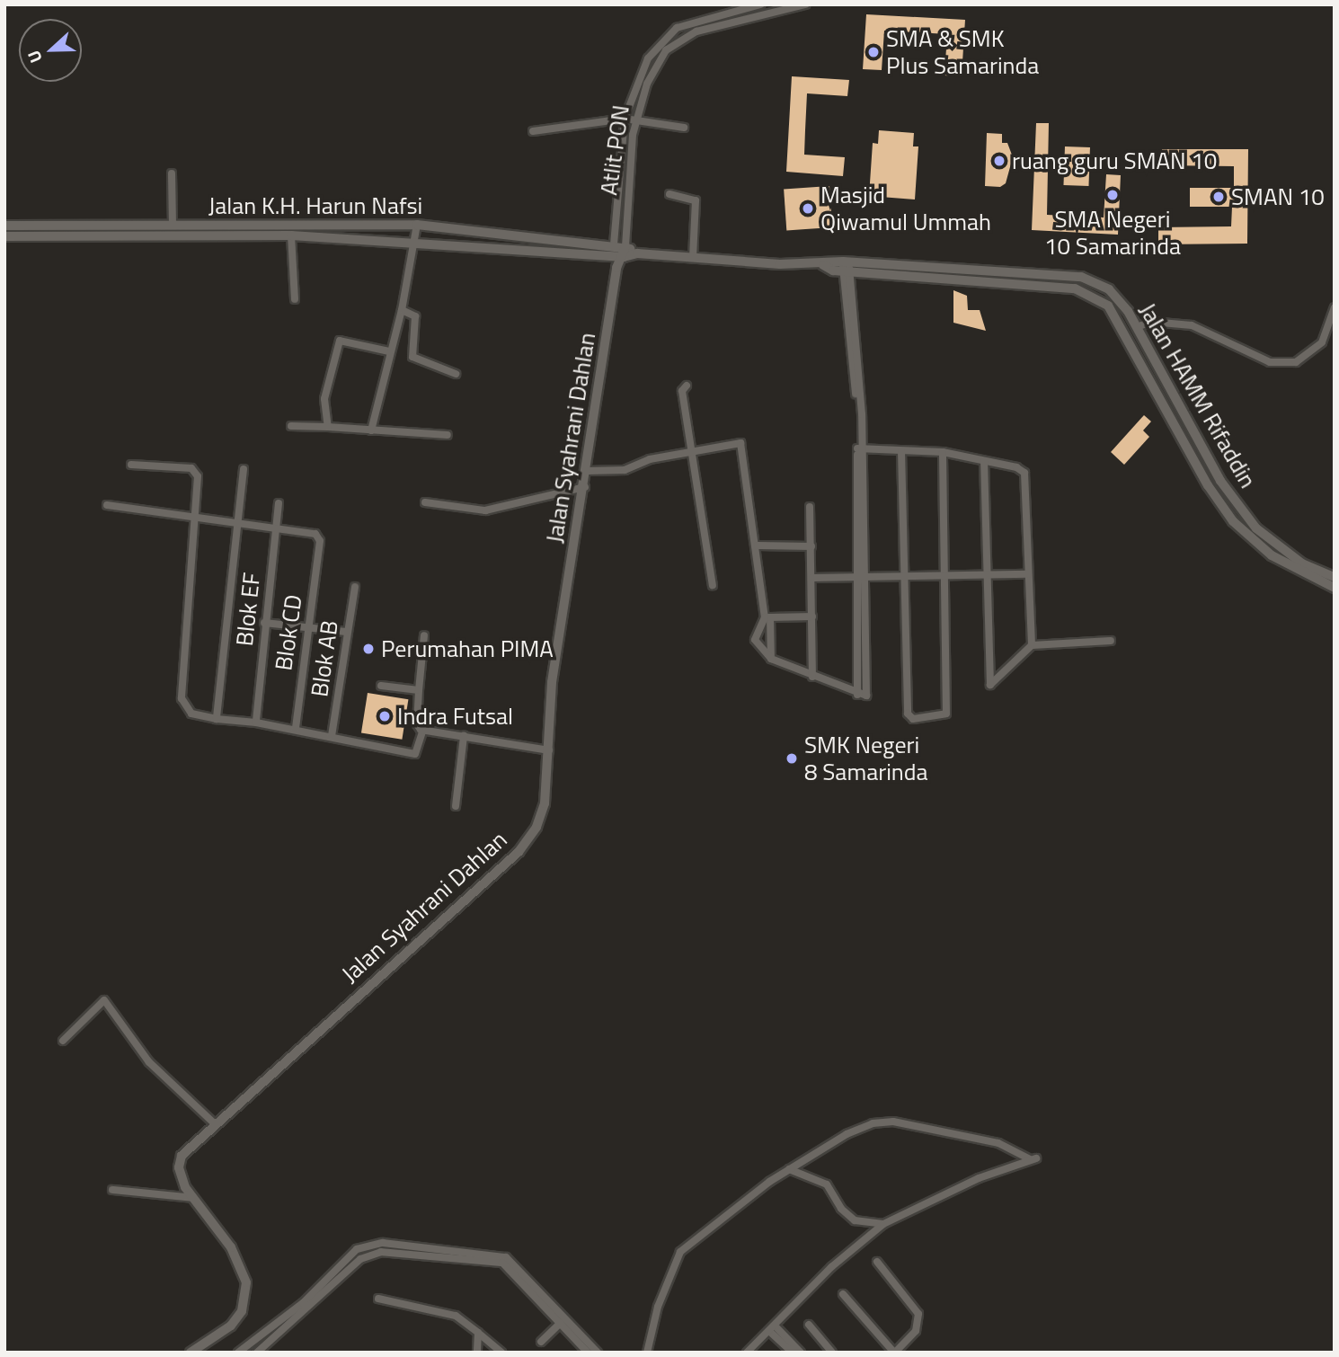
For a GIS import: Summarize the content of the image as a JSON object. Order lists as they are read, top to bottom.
{
  "streets": {
    "main road": [
      "Atlit PON",
      "Jalan K.H. Harun Nafsi",
      "Jalan HAMM Rifaddin",
      "Jalan Syahrani Dahlan"
    ],
    "street": ["Blok EF", "Blok CD", "Blok AB"]
  },
  "crossings": [
    ["Atlit PON", "Jalan K.H. Harun Nafsi"],
    ["Atlit PON", "Jalan HAMM Rifaddin"],
    ["Atlit PON", "Jalan Syahrani Dahlan"],
    ["Jalan K.H. Harun Nafsi", "Jalan HAMM Rifaddin"],
    ["Jalan K.H. Harun Nafsi", "Jalan Syahrani Dahlan"],
    ["Jalan HAMM Rifaddin", "Jalan Syahrani Dahlan"],
    ["Blok EF", "Blok CD"]
  ],
  "places": [
    "SMA & SMK Plus Samarinda",
    "ruang guru SMAN 10",
    "SMA Negeri 10 Samarinda",
    "SMAN 10",
    "Masjid Qiwamul Ummah",
    "Perumahan PIMA",
    "Indra Futsal",
    "SMK Negeri 8 Samarinda"
  ],
  "north": "left"
}
